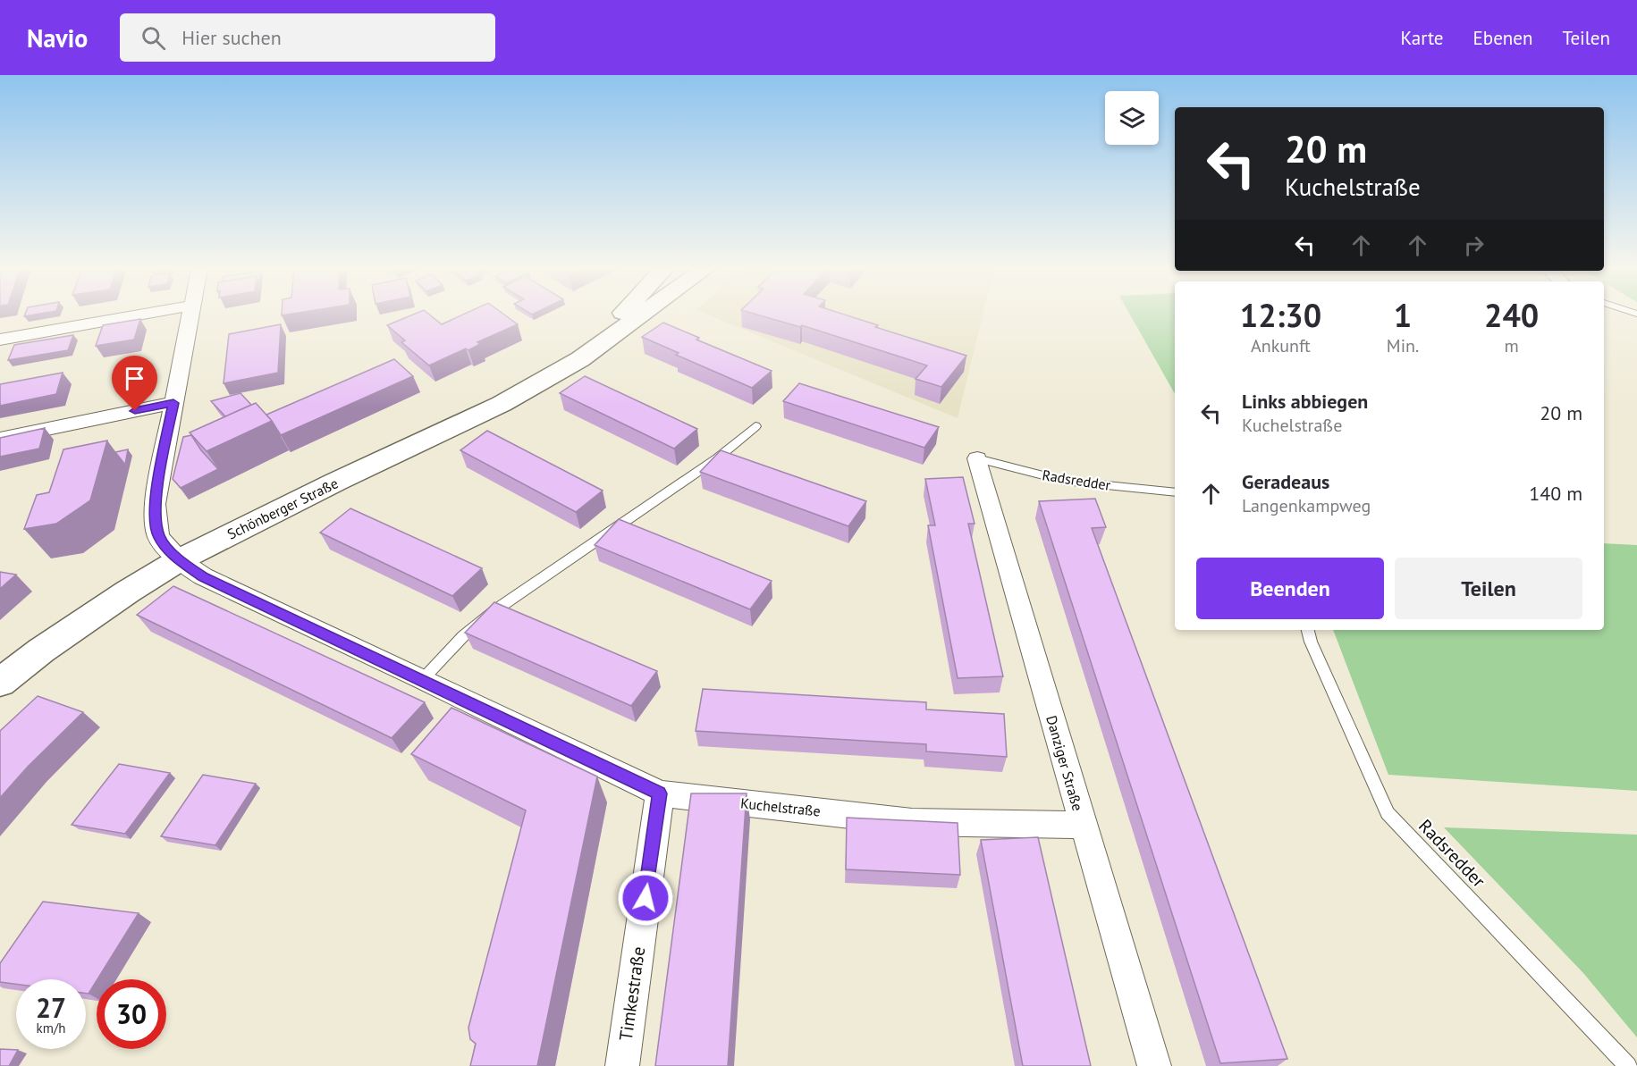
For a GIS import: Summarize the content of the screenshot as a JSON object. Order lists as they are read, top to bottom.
{
  "streets": {
    "main road": ["Schönberger Straße"],
    "street": ["Danziger Straße", "Kuchelstraße", "Timkestraße"],
    "lane": ["Radsredder"]
  },
  "crossings": [
    ["Radsredder", "Danziger Straße"],
    ["Schönberger Straße", "Kuchelstraße"],
    ["Danziger Straße", "Kuchelstraße"],
    ["Kuchelstraße", "Timkestraße"]
  ],
  "page": {
    "header": "Navio",
    "search": "Hier suchen",
    "nav": ["Karte", "Ebenen", "Teilen"],
    "turn": ["20 m", "Kuchelstraße"],
    "eta": [
      "12:30",
      "Ankunft",
      "1",
      "Min.",
      "240",
      "m"
    ],
    "list": [
      {
        "name": "Links abbiegen",
        "note": "Kuchelstraße",
        "value": "20 m"
      },
      {
        "name": "Geradeaus",
        "note": "Langenkampweg",
        "value": "140 m"
      }
    ],
    "buttons": ["Beenden", "Teilen"],
    "speed": "27 km/h",
    "limit": "30"
  }
}
